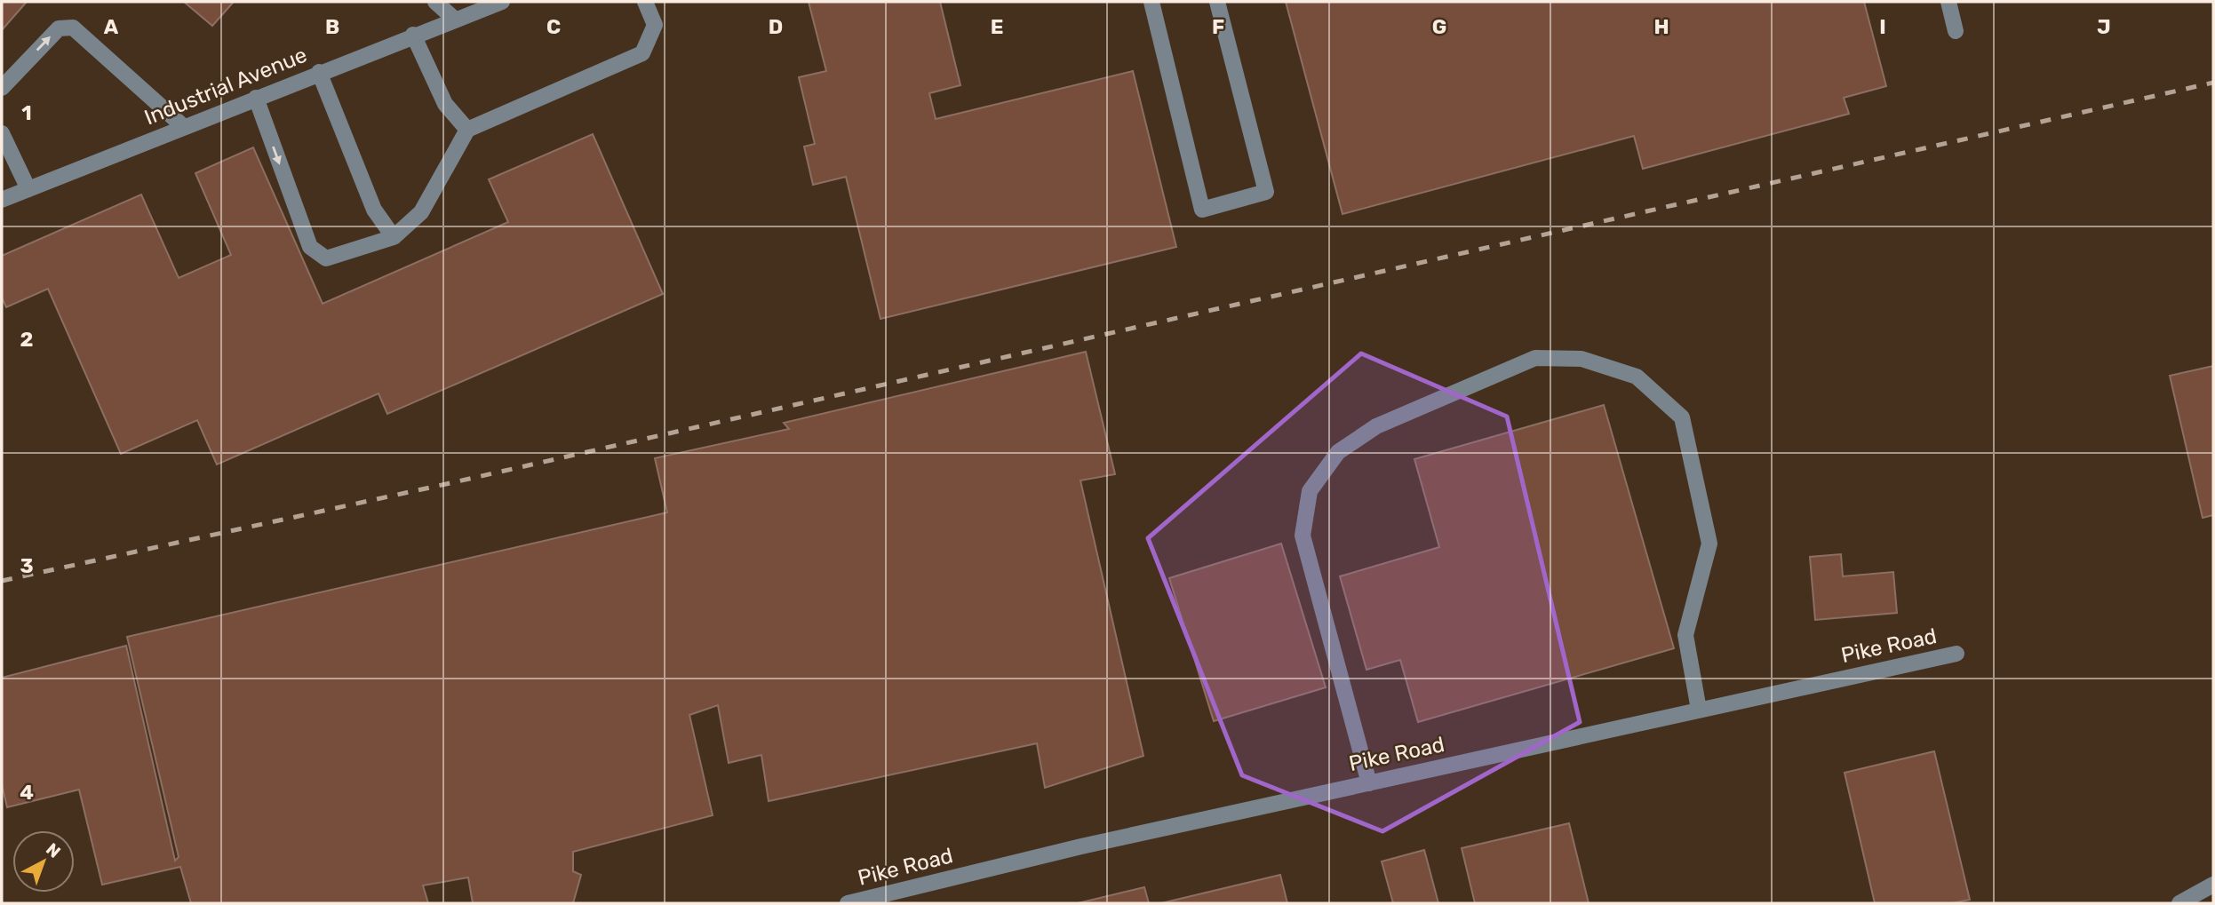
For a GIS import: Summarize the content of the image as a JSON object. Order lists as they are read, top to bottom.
{
  "streets": {
    "street": ["Industrial Avenue", "Pike Road"]
  },
  "north": "top right",
  "grid": {
    "columns": [
      "A",
      "B",
      "C",
      "D",
      "E",
      "F",
      "G",
      "H",
      "I",
      "J"
    ],
    "rows": [
      "1",
      "2",
      "3",
      "4"
    ]
  }
}
